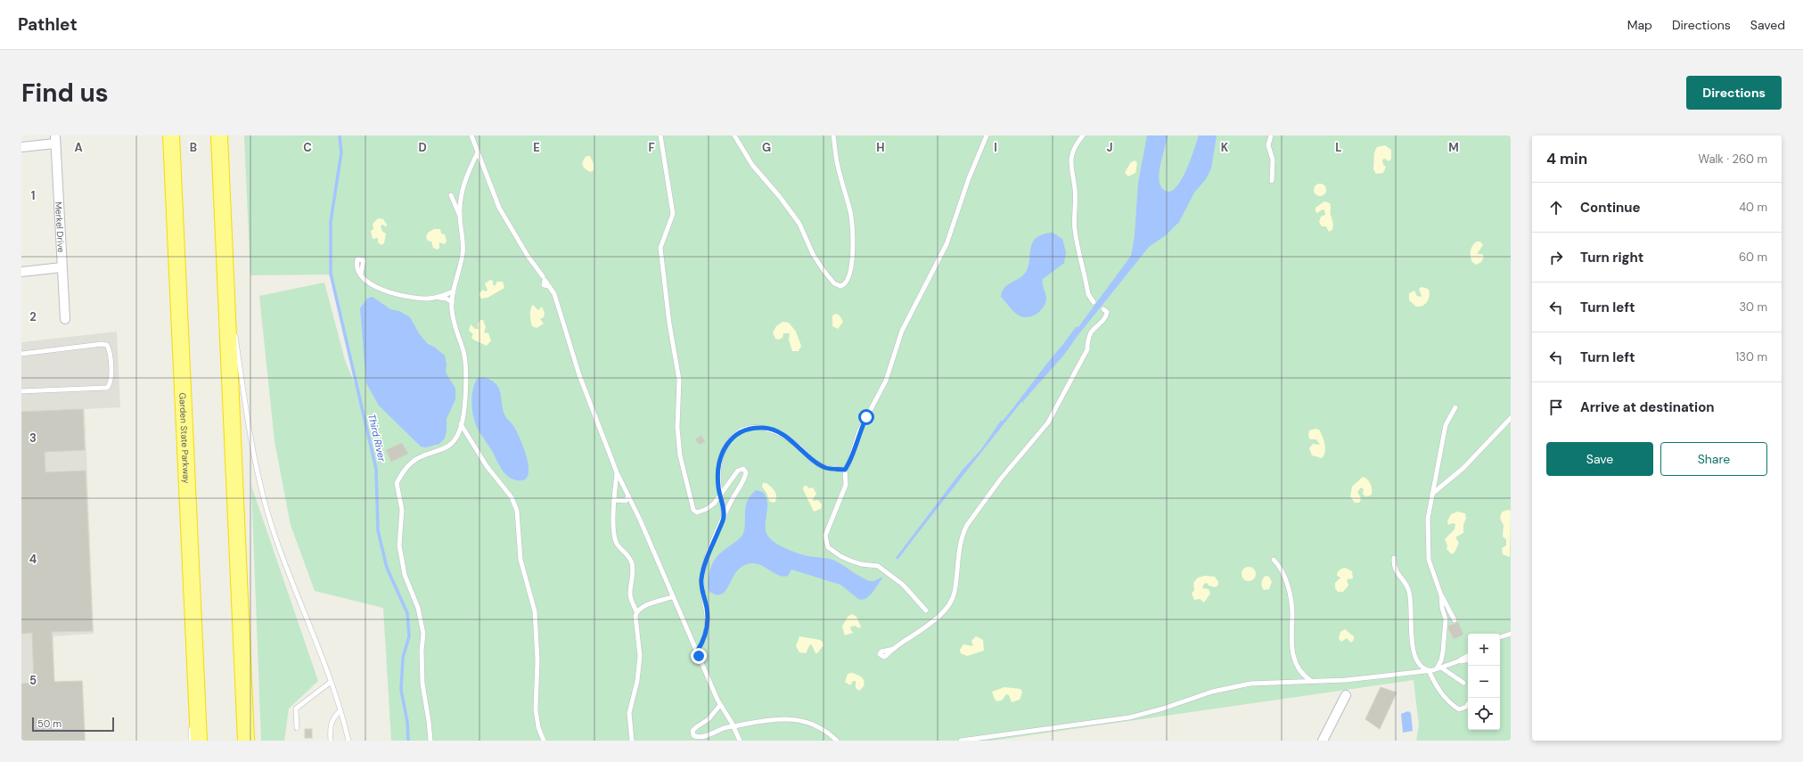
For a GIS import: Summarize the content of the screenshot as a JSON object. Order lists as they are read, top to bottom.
{
  "streets": {
    "highway": ["Garden State Parkway"],
    "street": ["Merkel Drive"]
  },
  "water": ["Third River"],
  "scale_bar": "50 m",
  "page": {
    "header": "Pathlet",
    "nav": ["Map", "Directions", "Saved"],
    "buttons": [
      "Directions",
      ["Save", "Share"]
    ],
    "title": "Find us",
    "heading": ["4 min", "Walk · 260 m"],
    "list": [
      ["Continue", "40 m"],
      ["Turn right", "60 m"],
      ["Turn left", "30 m"],
      ["Turn left", "130 m"],
      "Arrive at destination"
    ],
    "map_buttons": ["+", "−"],
    "scale": "50 m"
  },
  "grid": {
    "columns": [
      "A",
      "B",
      "C",
      "D",
      "E",
      "F",
      "G",
      "H",
      "I",
      "J",
      "K",
      "L",
      "M"
    ],
    "rows": [
      "1",
      "2",
      "3",
      "4",
      "5"
    ]
  }
}
